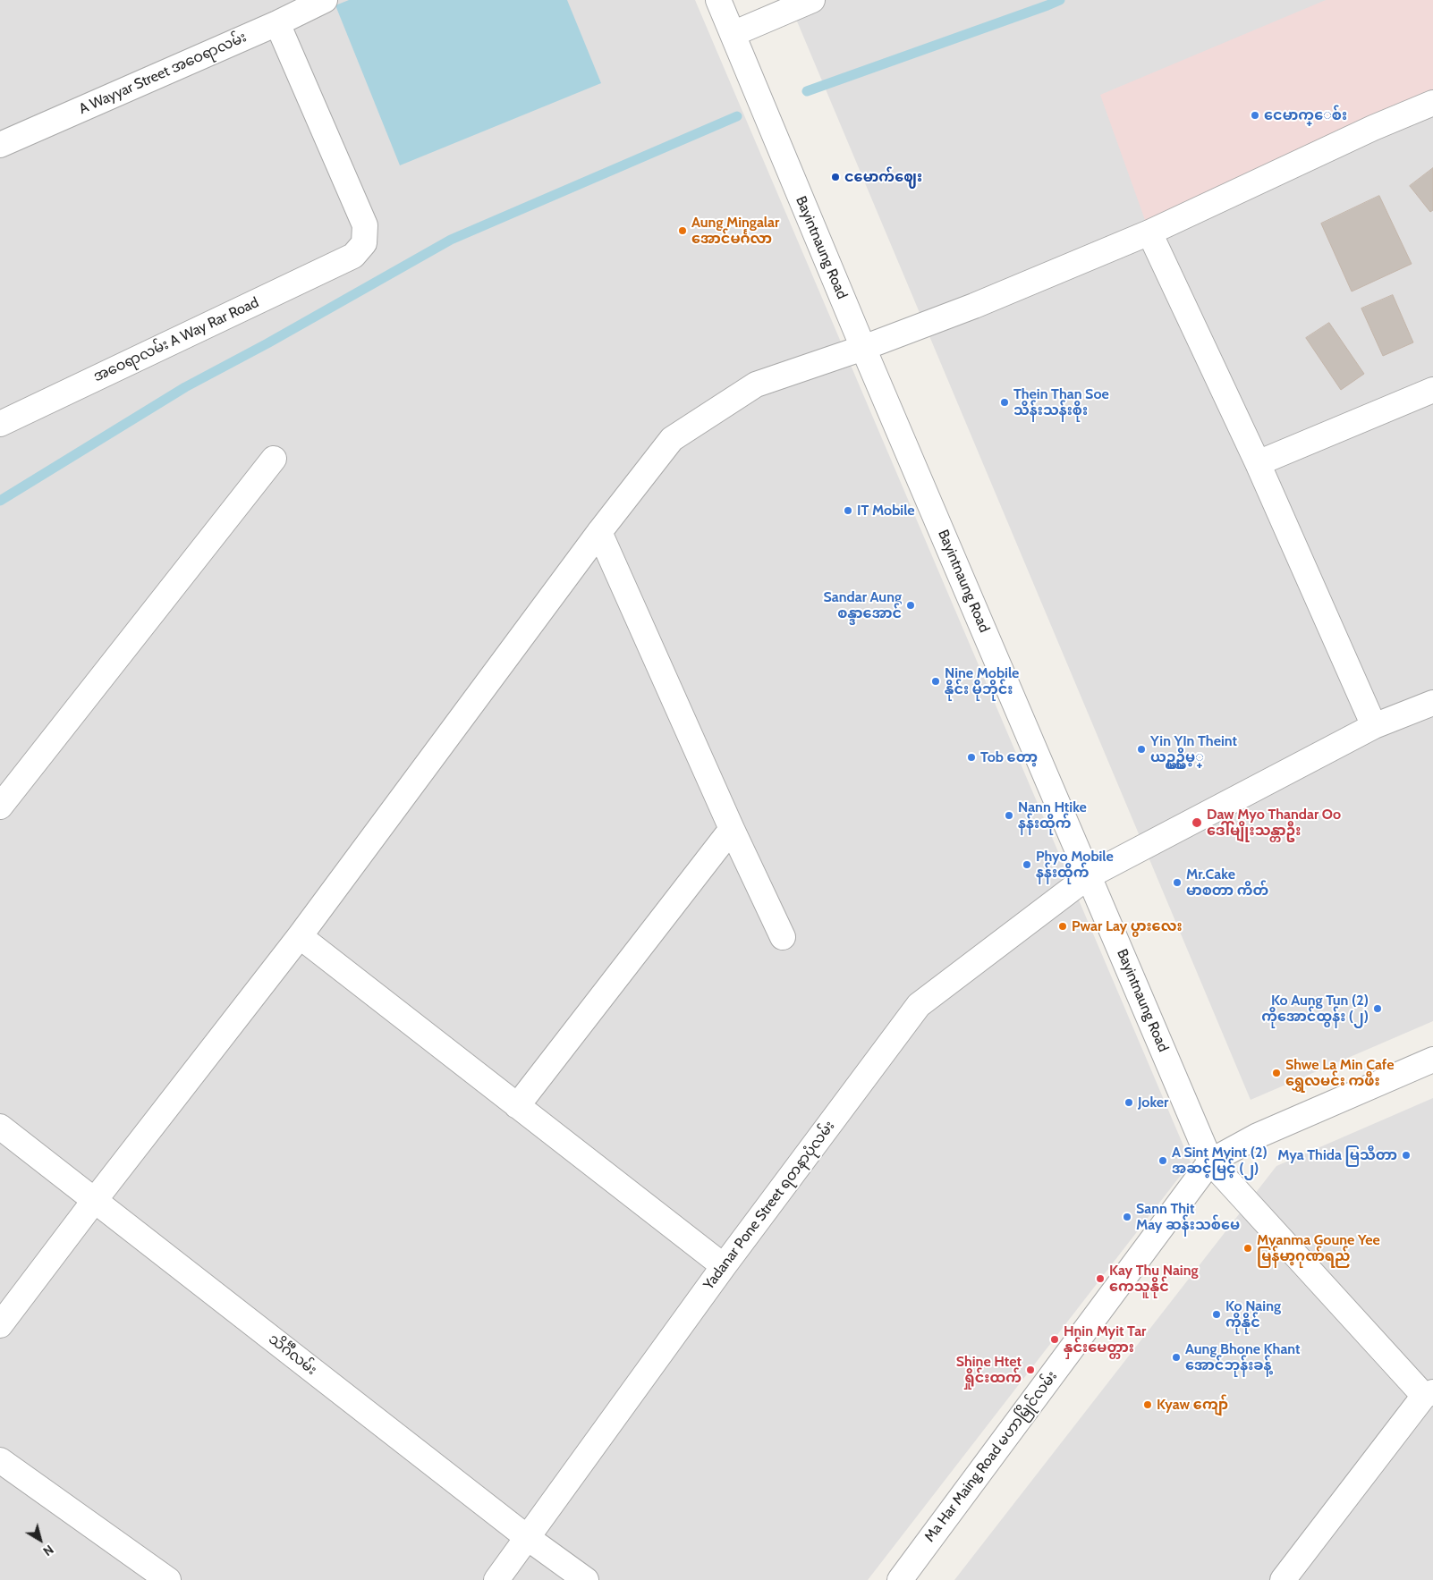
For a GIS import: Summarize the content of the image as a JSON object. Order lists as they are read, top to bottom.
{
  "streets": {
    "street": [
      "A Wayyar Street အဝေရာလမ်း",
      "Bayintnaung Road",
      "အဝေရာလမ်း A Way Rar Road",
      "Yadanar Pone Street ရတနာပုံလမ်း",
      "သိင်္ဂီလမ်း",
      "Ma Har Maing Road မဟာမြိုင်လမ်း"
    ]
  },
  "crossings": [
    ["A Wayyar Street အဝေရာလမ်း", "အဝေရာလမ်း A Way Rar Road"],
    ["Bayintnaung Road", "Yadanar Pone Street ရတနာပုံလမ်း"],
    ["Bayintnaung Road", "Ma Har Maing Road မဟာမြိုင်လမ်း"],
    ["Yadanar Pone Street ရတနာပုံလမ်း", "သိင်္ဂီလမ်း"]
  ],
  "places": [
    "ငေမာက္ေစ်း",
    "ငမောက်ဈေး",
    "Aung Mingalar အောင်မင်္ဂလာ",
    "Thein Than Soe သိန်းသန်းစိုး",
    "IT Mobile",
    "Sandar Aung စန္ဒာအောင်",
    "Nine Mobile နိုင်း မိုဘိုင်း",
    "Yin YIn Theint ယဥ္ယဥ္သိမ့္",
    "Tob တော့",
    "Nann Htike နန်းထိုက်",
    "Daw Myo Thandar Oo ဒေါ်မျိုးသန္တာဦး",
    "Phyo Mobile နန်းထိုက်",
    "Mr.Cake မာစတာ ကိတ်",
    "Pwar Lay ပွားလေး",
    "Ko Aung Tun (2) ကိုအောင်ထွန်း (၂)",
    "Shwe La Min Cafe ရွှေလမင်း ကဖီး",
    "Joker",
    "Mya Thida မြသီတာ",
    "A Sint Myint (2) အဆင့်မြင့် (၂)",
    "Sann Thit May ဆန်းသစ်မေ",
    "Myanma Goune Yee မြန်မာ့ဂုဏ်ရည်",
    "Kay Thu Naing ကေသူနိုင်",
    "Ko Naing ကိုနိုင်",
    "Hnin Myit Tar နှင်းမေတ္တား",
    "Aung Bhone Khant အောင်ဘုန်းခန့်",
    "Shine Htet ရှိုင်းထက်",
    "Kyaw ကျော်"
  ],
  "north": "bottom right"
}
